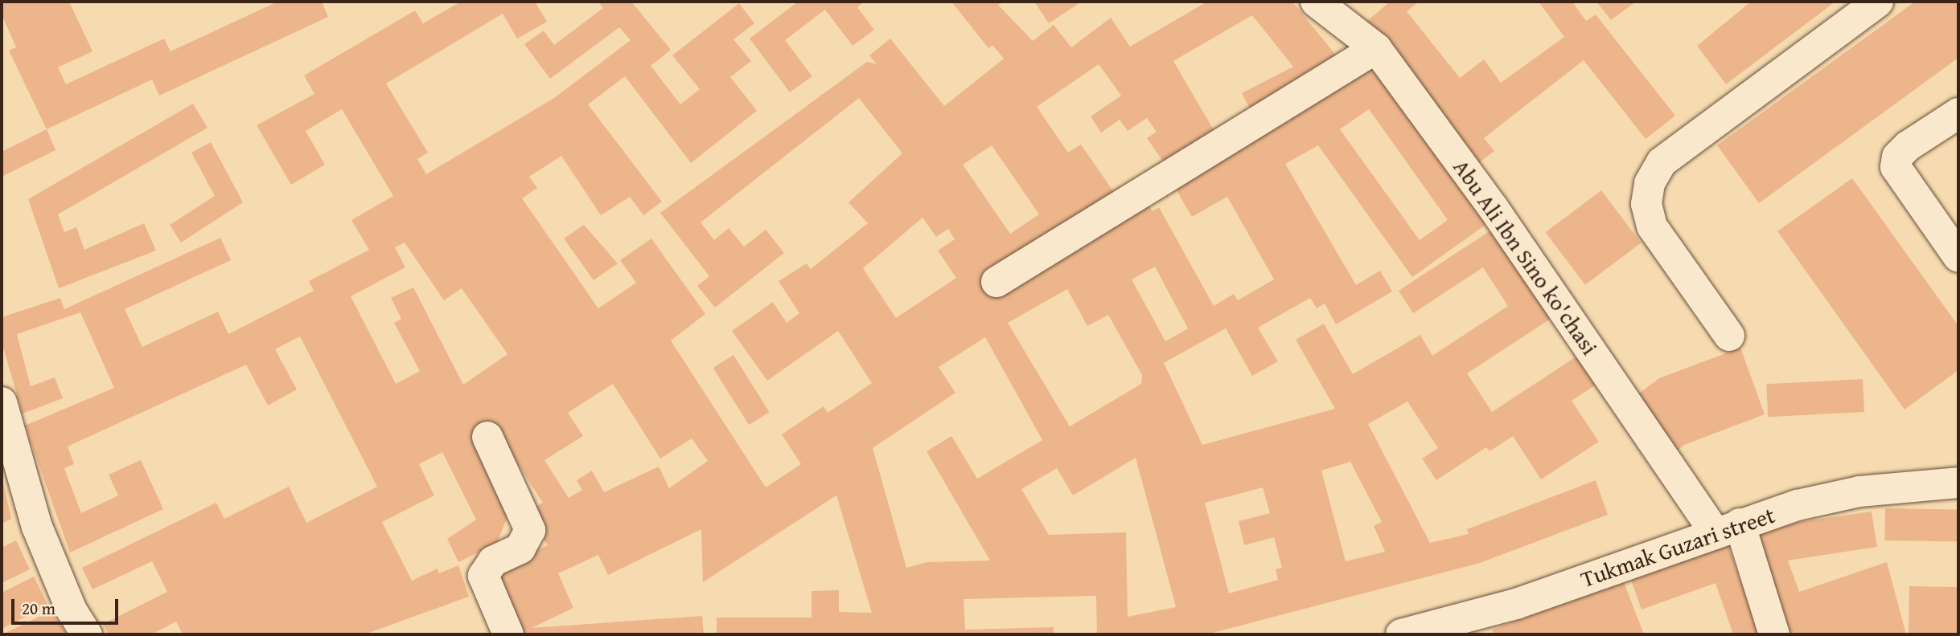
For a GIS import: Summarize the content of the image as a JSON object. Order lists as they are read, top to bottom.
{
  "streets": {
    "street": ["Abu Ali Ibn Sino ko'chasi", "Tukmak Guzari street"]
  },
  "crossings": [
    ["Abu Ali Ibn Sino ko'chasi", "Tukmak Guzari street"]
  ],
  "scale_bar": "20 m"
}
